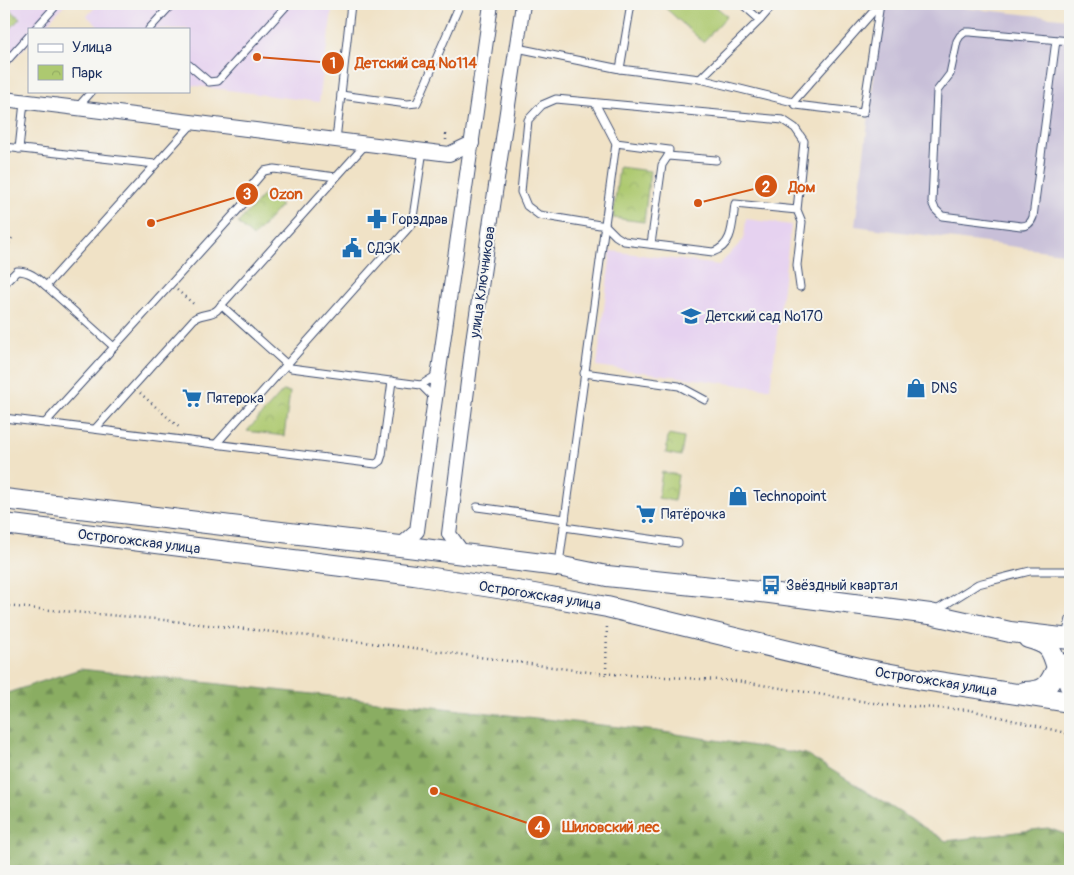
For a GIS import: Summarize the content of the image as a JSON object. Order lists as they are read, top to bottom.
{
  "streets": {
    "street": ["улица Ключникова", "Острогожская улица"]
  },
  "places": {
    "other": [
      "Детский сад №114",
      "Дом",
      "Ozon",
      "Шиловский лес"
    ],
    "pharmacy": ["Горздрав"],
    "public building": ["СДЭК"],
    "school or university": ["Детский сад №170"],
    "shop": ["DNS", "Technopoint"],
    "supermarket": ["Пятерока", "Пятёрочка"],
    "bus stop": ["Звёздный квартал"]
  },
  "legend": ["Улица", "Парк"]
}
